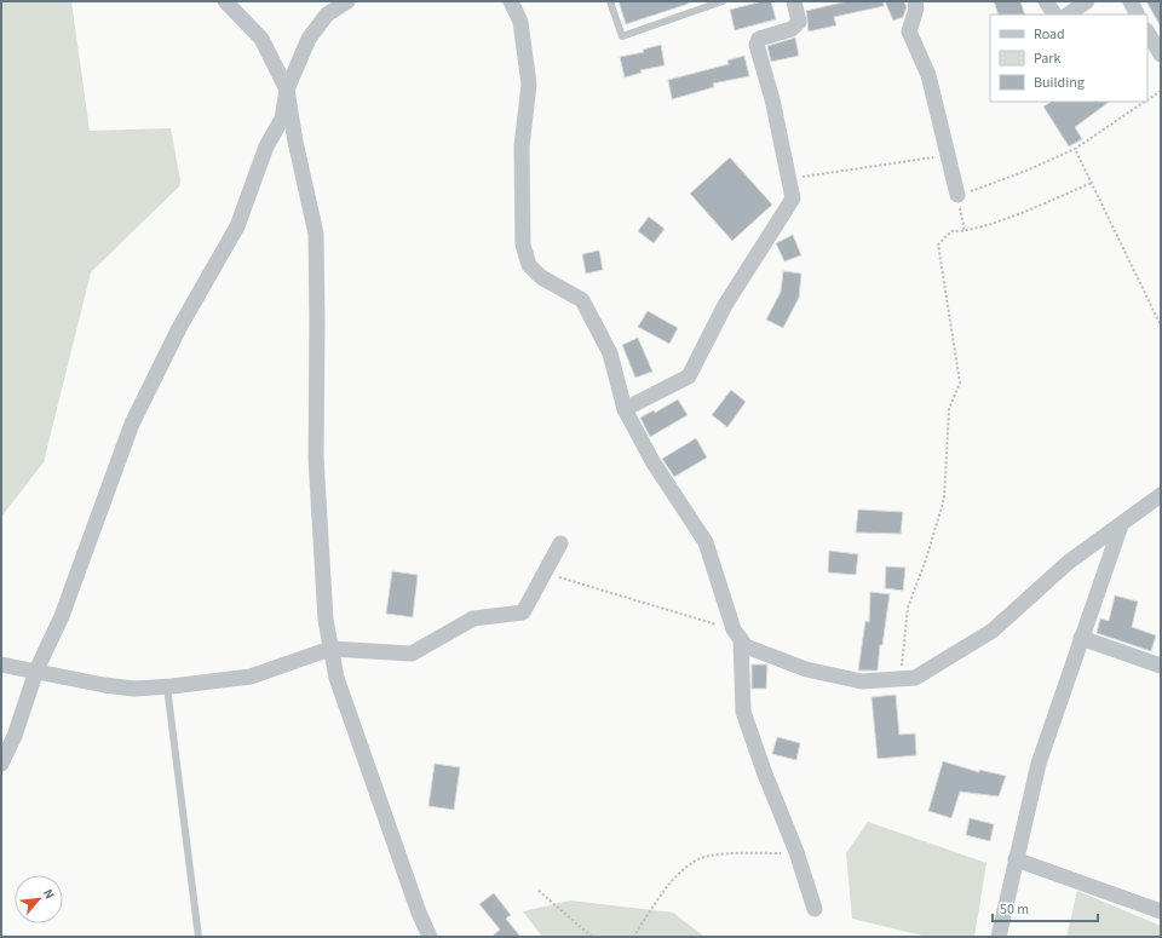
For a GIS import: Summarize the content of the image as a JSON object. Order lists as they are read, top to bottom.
{
  "legend": ["Road", "Park", "Building"],
  "scale_bar": "50 m",
  "north": "top right"
}
